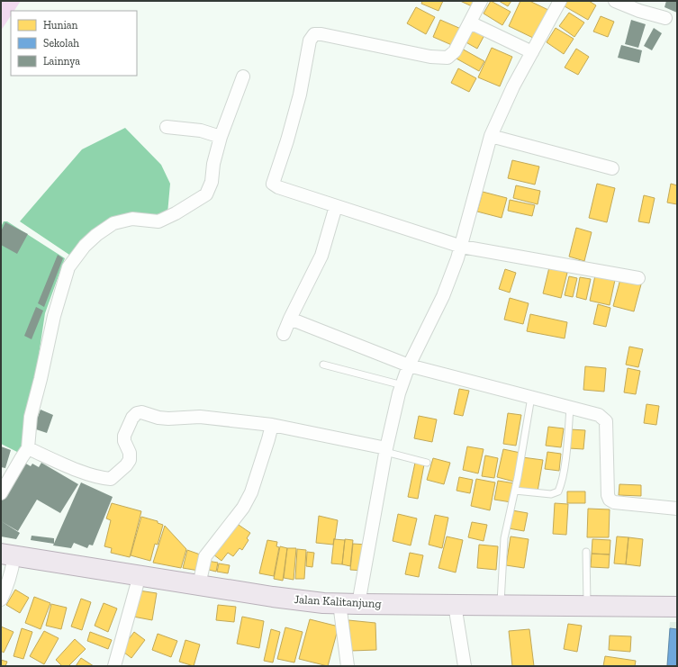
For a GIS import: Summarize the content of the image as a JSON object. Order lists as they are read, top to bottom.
{
  "streets": {
    "main road": ["Jalan Kalitanjung"]
  },
  "legend": ["Hunian", "Sekolah", "Lainnya"]
}
